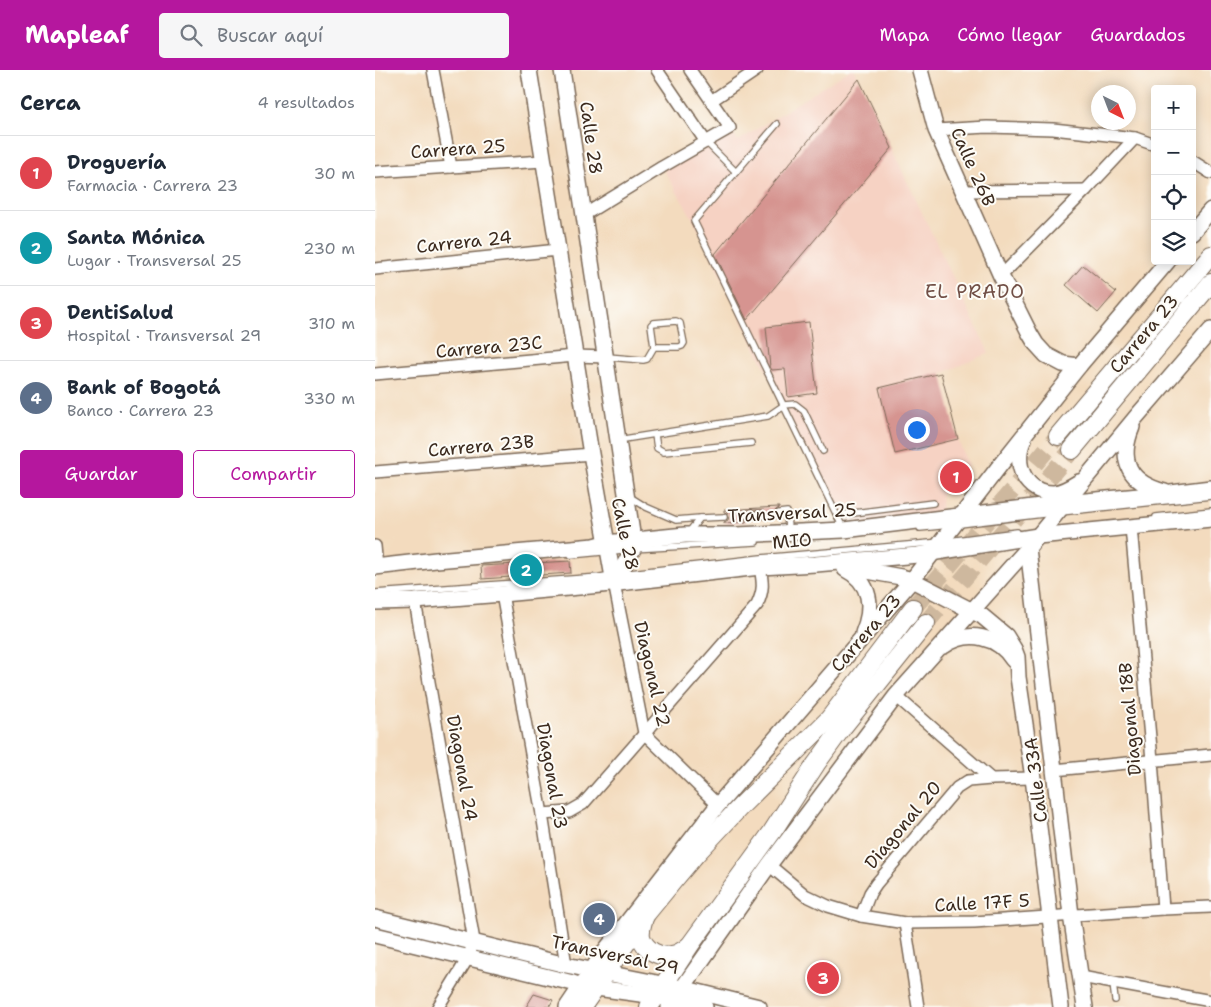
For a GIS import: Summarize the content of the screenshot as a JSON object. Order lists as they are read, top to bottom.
{
  "streets": {
    "main road": [
      "Calle 28",
      "Calle 26B",
      "Carrera 23",
      "Transversal 25",
      "Calle 33A",
      "Transversal 29"
    ],
    "street": [
      "Carrera 25",
      "Carrera 24",
      "Carrera 23C",
      "Carrera 23B",
      "Diagonal 22",
      "Diagonal 18B",
      "Diagonal 24",
      "Diagonal 23",
      "Diagonal 20",
      "Calle 17F 5"
    ],
    "lane": ["MIO"]
  },
  "crossings": [
    ["Calle 28", "Carrera 25"],
    ["Calle 28", "Carrera 24"],
    ["Calle 28", "Carrera 23C"],
    ["Calle 28", "Carrera 23B"],
    ["Calle 28", "Transversal 25"],
    ["Calle 28", "MIO"],
    ["Calle 28", "Diagonal 22"],
    ["Calle 26B", "Carrera 23"],
    ["Carrera 23", "Transversal 25"],
    ["Carrera 23", "MIO"],
    ["Carrera 23", "Diagonal 22"],
    ["Carrera 23", "Transversal 29"],
    ["Transversal 25", "MIO"],
    ["MIO", "Diagonal 22"],
    ["Diagonal 18B", "Calle 17F 5"],
    ["Diagonal 24", "Transversal 29"],
    ["Diagonal 23", "Transversal 29"],
    ["Calle 33A", "Diagonal 20"],
    ["Calle 33A", "Calle 17F 5"],
    ["Diagonal 20", "Calle 17F 5"]
  ],
  "districts": ["EL PRADO"],
  "north": "bottom right",
  "page": {
    "header": "Mapleaf",
    "search": "Buscar aquí",
    "nav": ["Mapa", "Cómo llegar", "Guardados"],
    "heading": ["Cerca", "4 resultados"],
    "map_buttons": ["+", "−"],
    "list": [
      {
        "mark": "1",
        "name": "Droguería",
        "note": "Farmacia · Carrera 23",
        "value": "30 m"
      },
      {
        "mark": "2",
        "name": "Santa Mónica",
        "note": "Lugar · Transversal 25",
        "value": "230 m"
      },
      {
        "mark": "3",
        "name": "DentiSalud",
        "note": "Hospital · Transversal 29",
        "value": "310 m"
      },
      {
        "mark": "4",
        "name": "Bank of Bogotá",
        "note": "Banco · Carrera 23",
        "value": "330 m"
      }
    ],
    "buttons": ["Guardar", "Compartir"],
    "pins": [
      "1",
      "2",
      "4",
      "3"
    ]
  }
}
